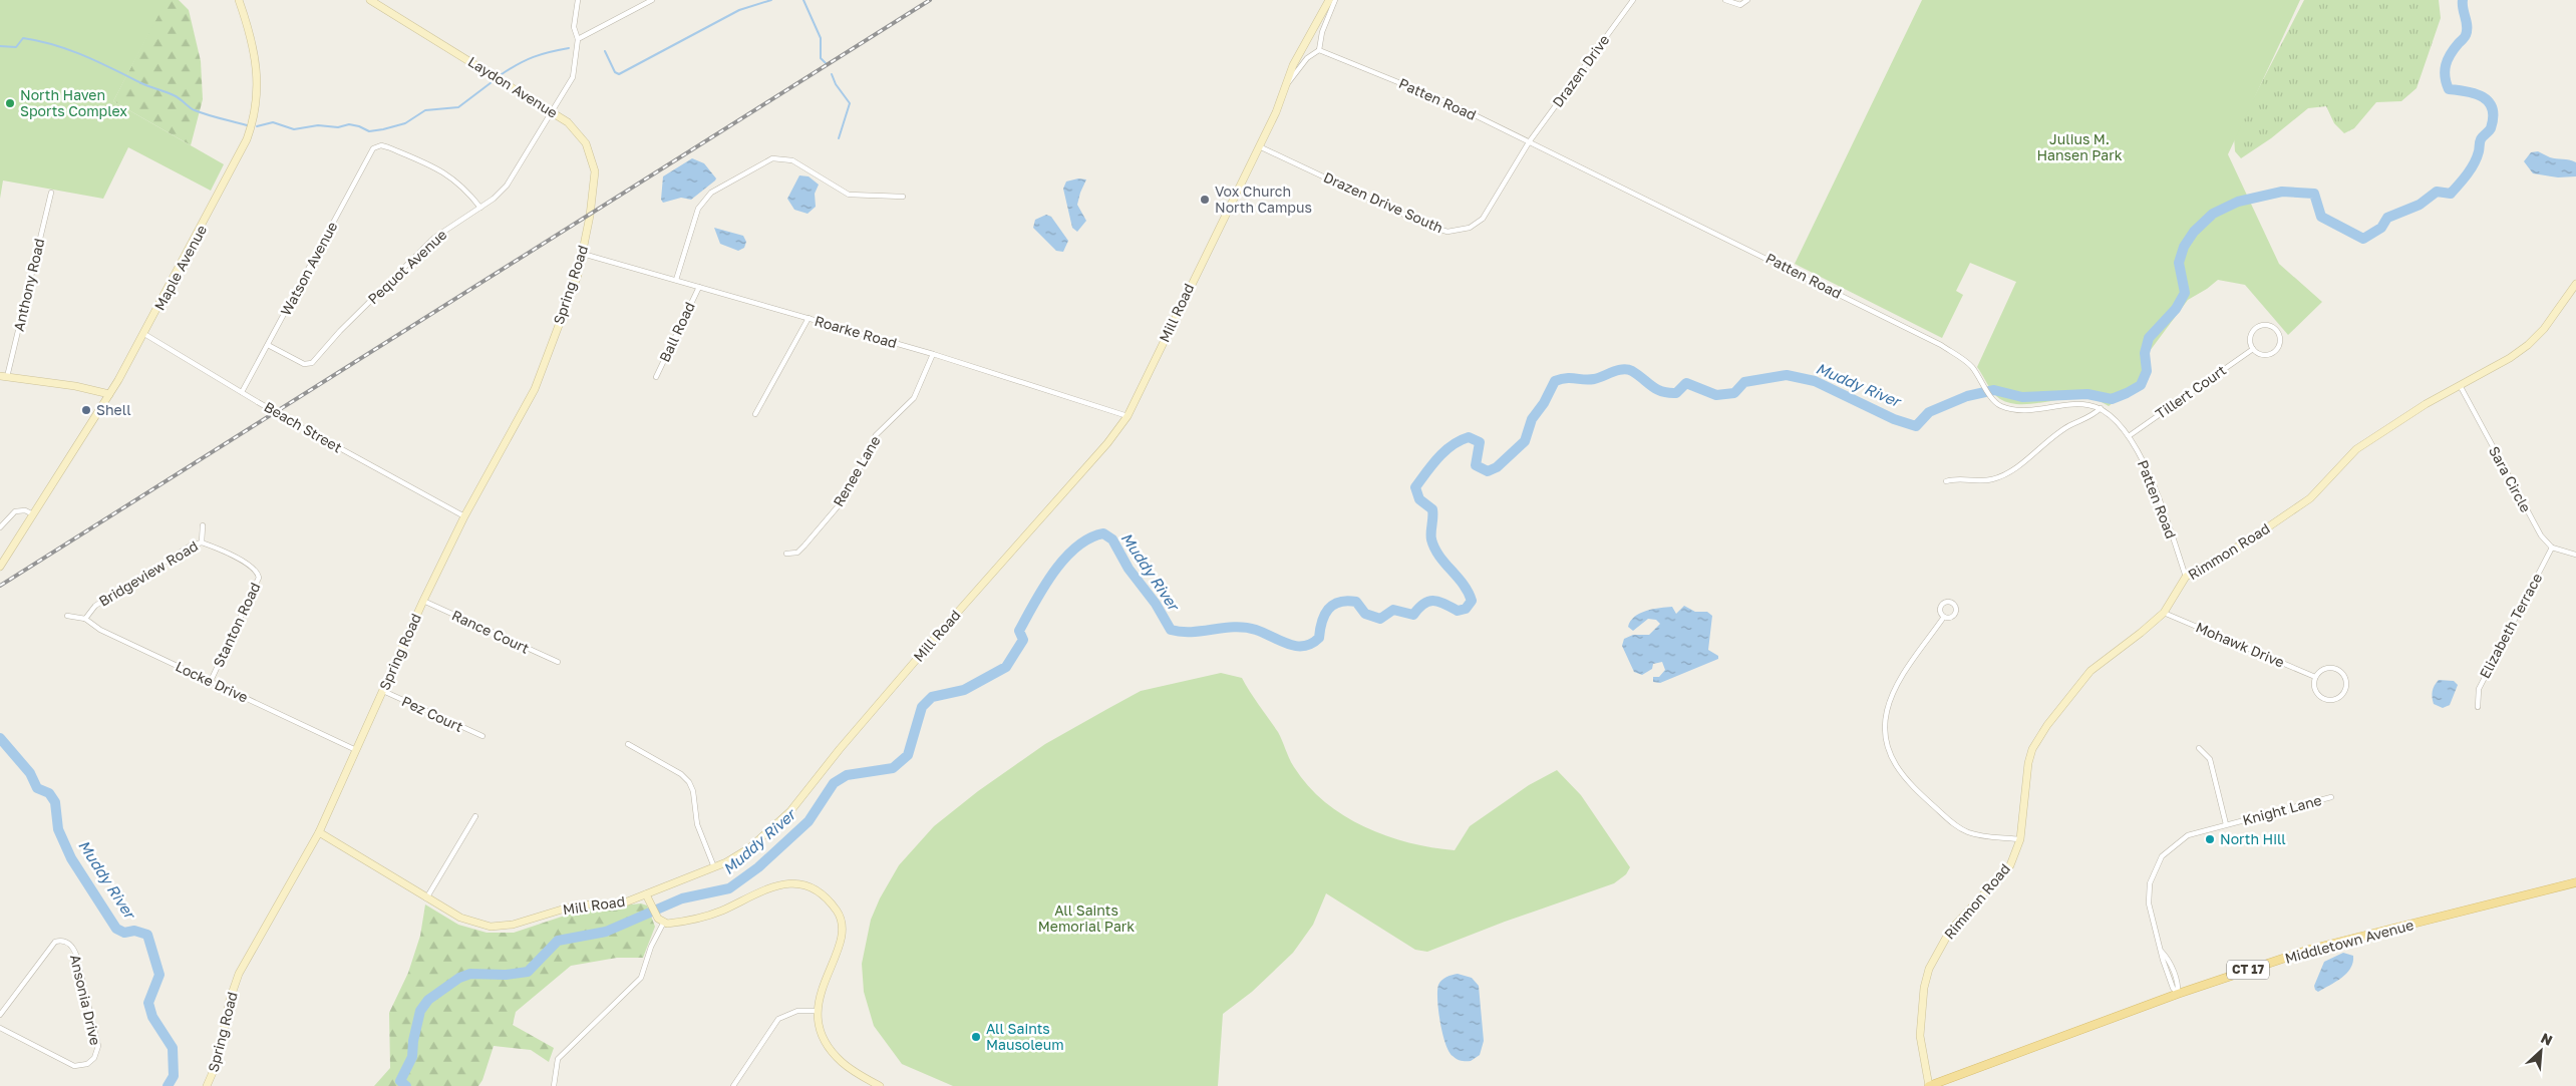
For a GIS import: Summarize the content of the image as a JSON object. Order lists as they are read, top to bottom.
{
  "streets": {
    "main road": ["Middletown Avenue", "CT 17"],
    "street": [
      "Drazen Drive",
      "Laydon Avenue",
      "Patten Road",
      "Drazen Drive South",
      "Pequot Avenue",
      "Maple Avenue",
      "Watson Avenue",
      "Anthony Road",
      "Spring Road",
      "Mill Road",
      "Ball Road",
      "Roarke Road",
      "Tillert Court",
      "Beach Street",
      "Renee Lane",
      "Sara Circle",
      "Rimmon Road",
      "Bridgeview Road",
      "Stanton Road",
      "Elizabeth Terrace",
      "Rance Court",
      "Mohawk Drive",
      "Locke Drive",
      "Pez Court",
      "Knight Lane",
      "Ansonia Drive"
    ]
  },
  "crossings": [
    ["Drazen Drive", "Patten Road"],
    ["Drazen Drive", "Drazen Drive South"],
    ["Laydon Avenue", "Pequot Avenue"],
    ["Laydon Avenue", "Spring Road"],
    ["Patten Road", "Drazen Drive South"],
    ["Patten Road", "Tillert Court"],
    ["Patten Road", "Rimmon Road"],
    ["Drazen Drive South", "Mill Road"],
    ["Pequot Avenue", "Watson Avenue"],
    ["Maple Avenue", "Beach Street"],
    ["Watson Avenue", "Beach Street"],
    ["Spring Road", "Mill Road"],
    ["Spring Road", "Roarke Road"],
    ["Spring Road", "Beach Street"],
    ["Spring Road", "Rance Court"],
    ["Spring Road", "Locke Drive"],
    ["Spring Road", "Pez Court"],
    ["Mill Road", "Roarke Road"],
    ["Ball Road", "Roarke Road"],
    ["Roarke Road", "Renee Lane"],
    ["Sara Circle", "Rimmon Road"],
    ["Sara Circle", "Elizabeth Terrace"],
    ["Rimmon Road", "Mohawk Drive"],
    ["Rimmon Road", "Middletown Avenue"],
    ["Bridgeview Road", "Stanton Road"],
    ["Bridgeview Road", "Locke Drive"],
    ["Stanton Road", "Locke Drive"],
    ["Knight Lane", "Middletown Avenue"]
  ],
  "water": ["Muddy River"],
  "parks": ["Julius M. Hansen Park", "All Saints Memorial Park"],
  "places": [
    "North Haven Sports Complex",
    "Vox Church North Campus",
    "Shell",
    "North Hill",
    "All Saints Mausoleum"
  ],
  "north": "top right"
}
